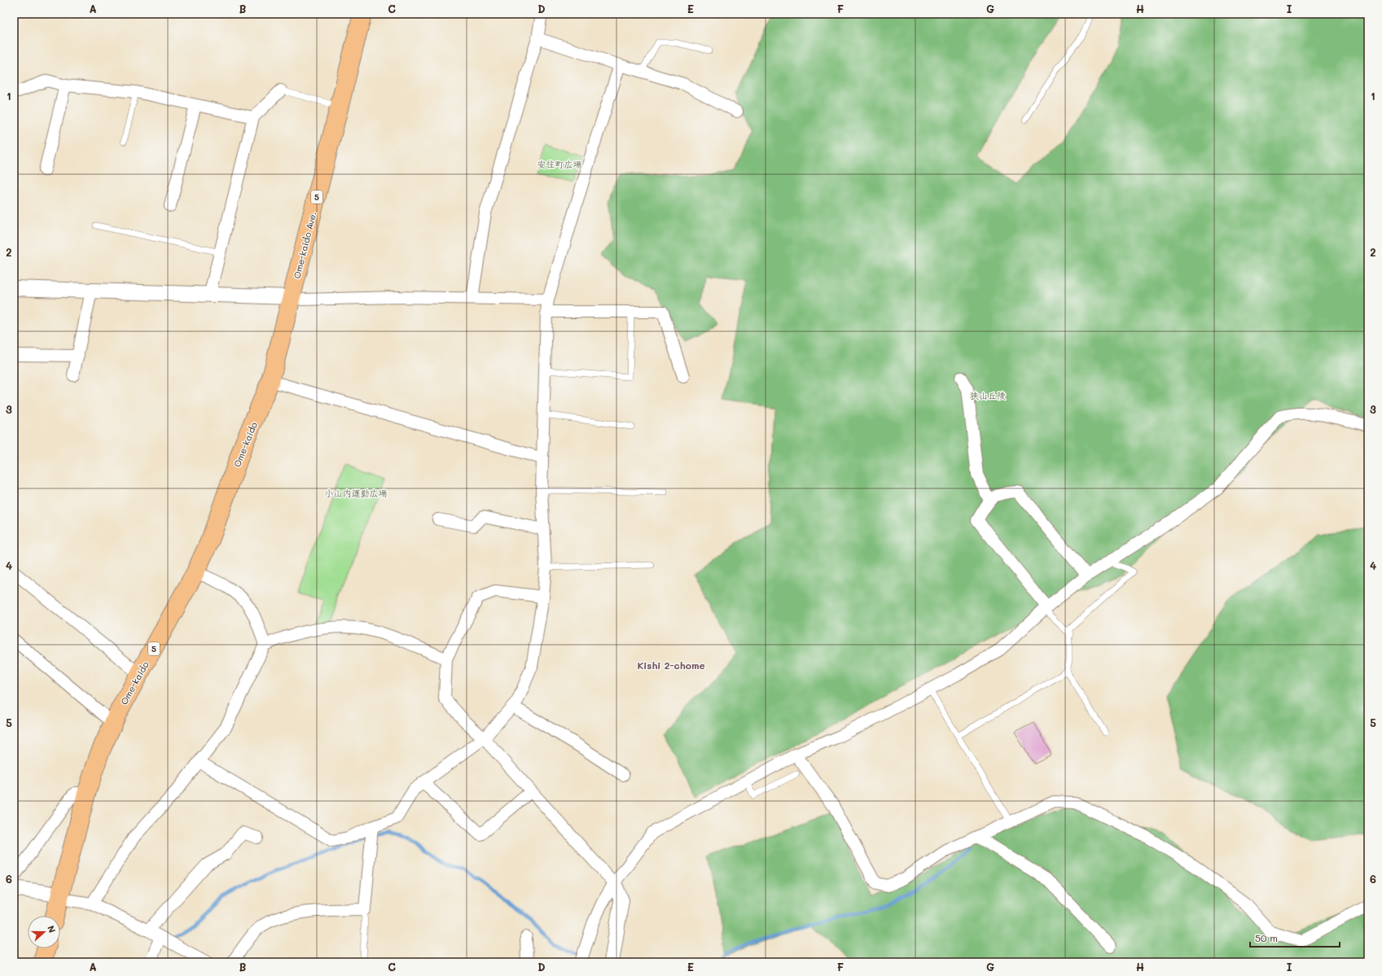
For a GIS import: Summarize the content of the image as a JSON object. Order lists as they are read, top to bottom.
{
  "streets": {
    "main road": ["5", "Ome-kaido Ave.", "Ome-kaido"]
  },
  "crossings": [
    ["Ome-kaido Ave.", "Ome-kaido"]
  ],
  "districts": ["Kishi 2-chome"],
  "parks": ["安住町広場", "狭山丘陵", "小山内運動広場"],
  "scale_bar": "50 m",
  "north": "right",
  "grid": {
    "columns": [
      "A",
      "B",
      "C",
      "D",
      "E",
      "F",
      "G",
      "H",
      "I"
    ],
    "rows": [
      "1",
      "2",
      "3",
      "4",
      "5",
      "6"
    ]
  }
}
